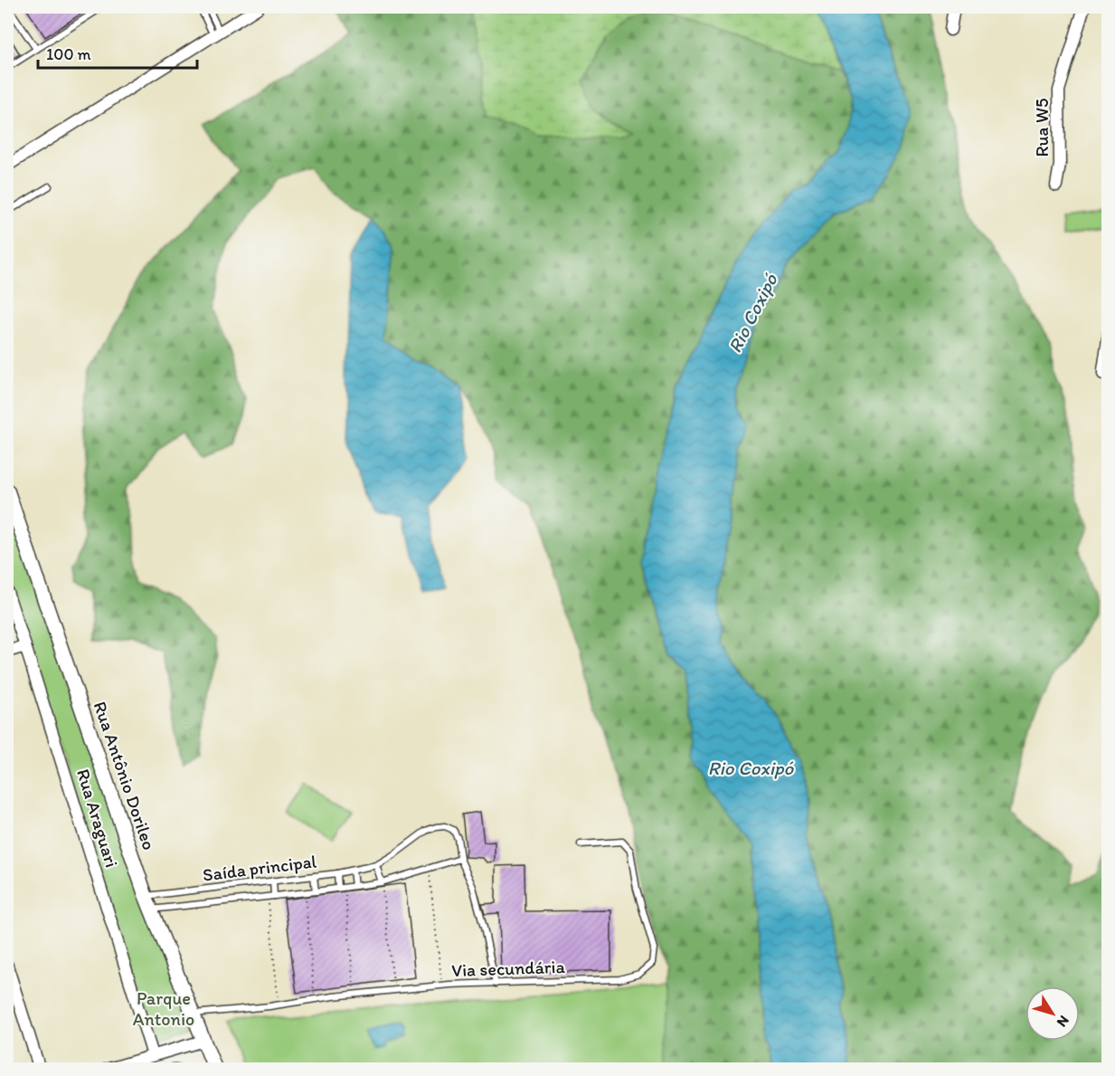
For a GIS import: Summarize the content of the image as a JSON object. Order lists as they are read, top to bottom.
{
  "streets": {
    "street": ["Rua W5", "Rua Antônio Dorileo", "Rua Araguari"],
    "lane": ["Saída principal", "Via secundária"]
  },
  "crossings": [
    ["Rua Antônio Dorileo", "Saída principal"],
    ["Rua Antônio Dorileo", "Via secundária"]
  ],
  "water": ["Rio Coxipó"],
  "parks": ["Parque Antonio"],
  "scale_bar": "100 m",
  "north": "bottom right"
}
